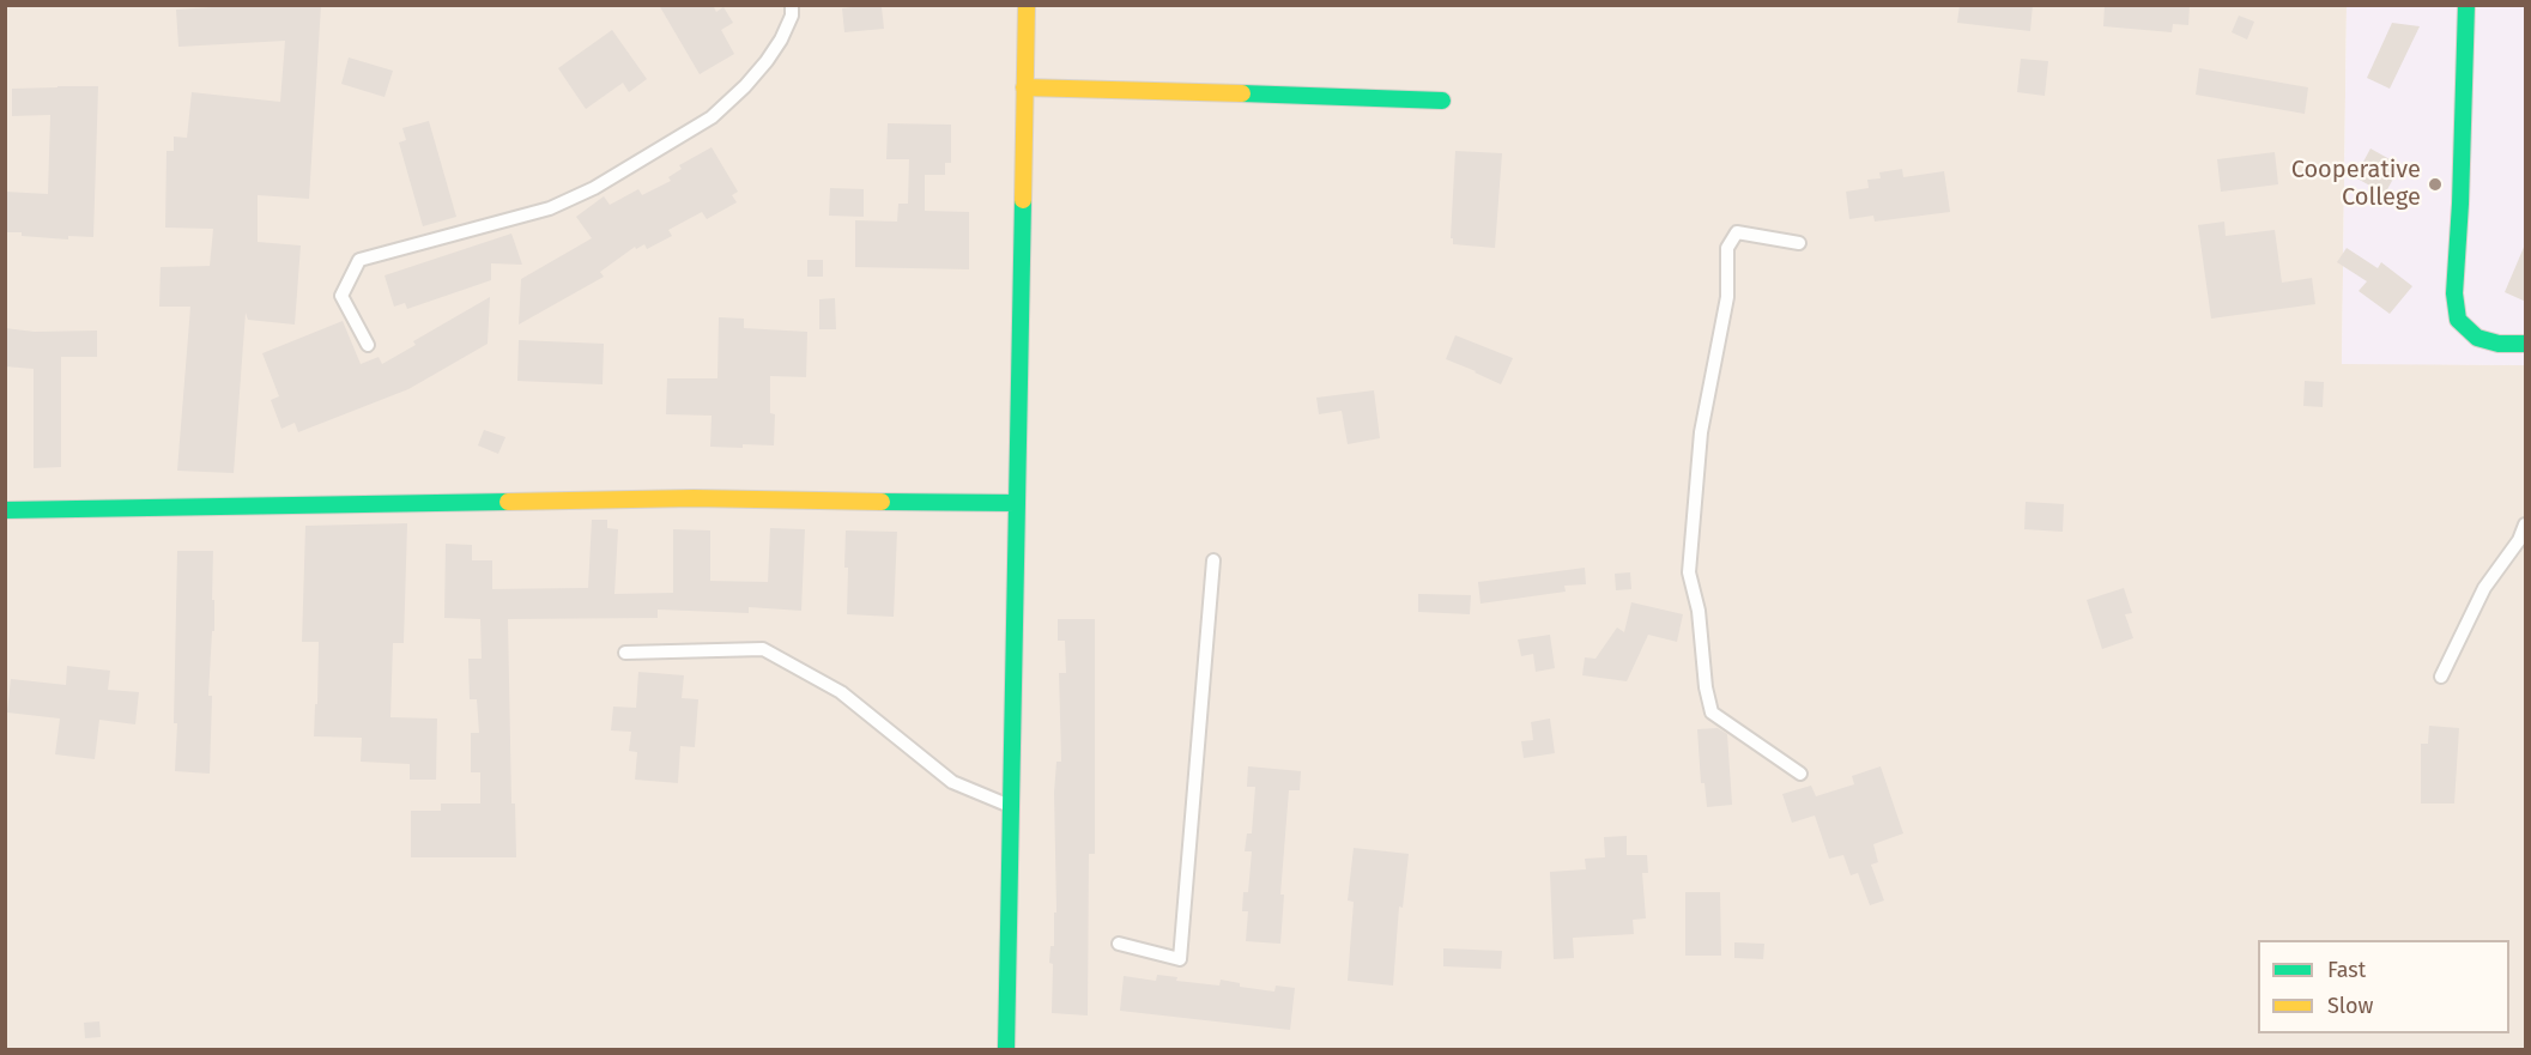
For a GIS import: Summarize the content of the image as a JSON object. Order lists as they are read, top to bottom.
{
  "places": ["Cooperative College"],
  "legend": ["Fast", "Slow"]
}
